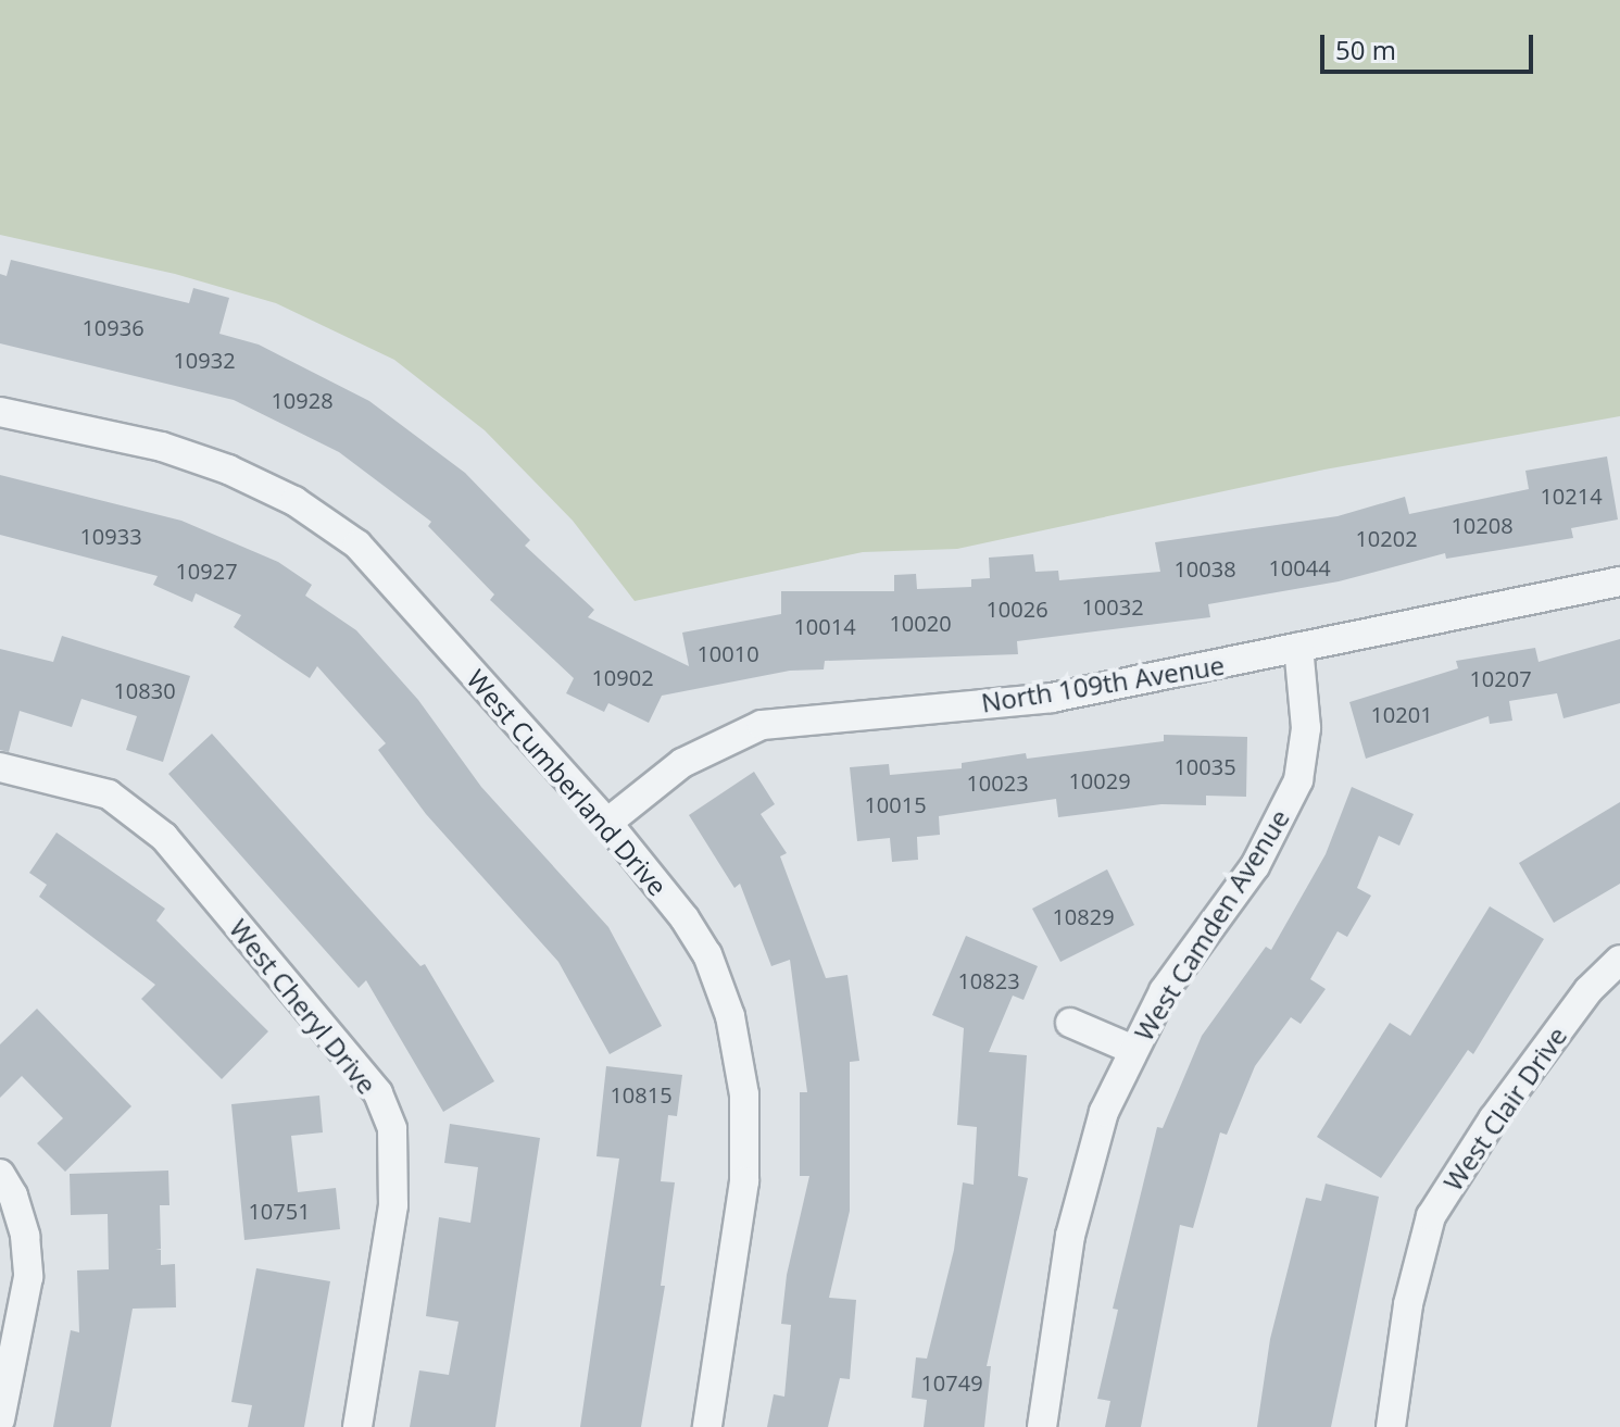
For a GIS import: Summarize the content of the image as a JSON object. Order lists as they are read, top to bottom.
{
  "streets": {
    "street": [
      "North 109th Avenue",
      "West Cumberland Drive",
      "West Camden Avenue",
      "West Cheryl Drive",
      "West Clair Drive"
    ]
  },
  "crossings": [
    ["North 109th Avenue", "West Cumberland Drive"],
    ["North 109th Avenue", "West Camden Avenue"]
  ],
  "house_numbers": [
    "10936",
    "10932",
    "10928",
    "10214",
    "10208",
    "10933",
    "10202",
    "10044",
    "10038",
    "10927",
    "10032",
    "10026",
    "10020",
    "10014",
    "10010",
    "10902",
    "10207",
    "10830",
    "10201",
    "10035",
    "10029",
    "10023",
    "10015",
    "10829",
    "10823",
    "10815",
    "10751",
    "10749"
  ],
  "scale_bar": "50 m"
}
